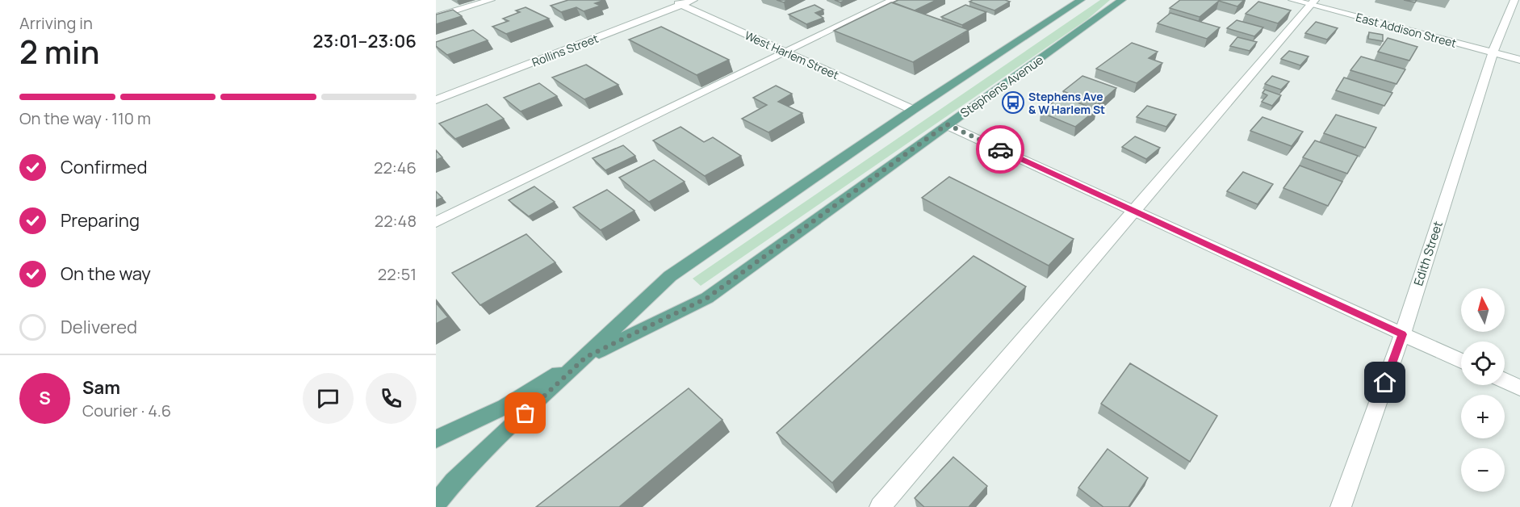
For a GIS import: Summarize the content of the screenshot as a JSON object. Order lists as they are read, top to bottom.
{
  "streets": {
    "main road": ["Stephens Avenue"],
    "street": [
      "East Addison Street",
      "Rollins Street",
      "West Harlem Street",
      "Edith Street"
    ]
  },
  "crossings": [
    ["East Addison Street", "Edith Street"],
    ["Rollins Street", "West Harlem Street"],
    ["West Harlem Street", "Stephens Avenue"]
  ],
  "places": {
    "bus stop": ["Stephens Ave & W Harlem St"]
  },
  "north": "top",
  "page": {
    "heading": ["2 min", "Arriving in", "23:01–23:06"],
    "panel": ["Sam", "Courier · 4.6"],
    "bar": "On the way · 110 m",
    "list": [
      ["Confirmed", "22:46"],
      ["Preparing", "22:48"],
      ["On the way", "22:51"],
      "Delivered"
    ],
    "map_buttons": ["+", "−"],
    "round": "S"
  }
}
